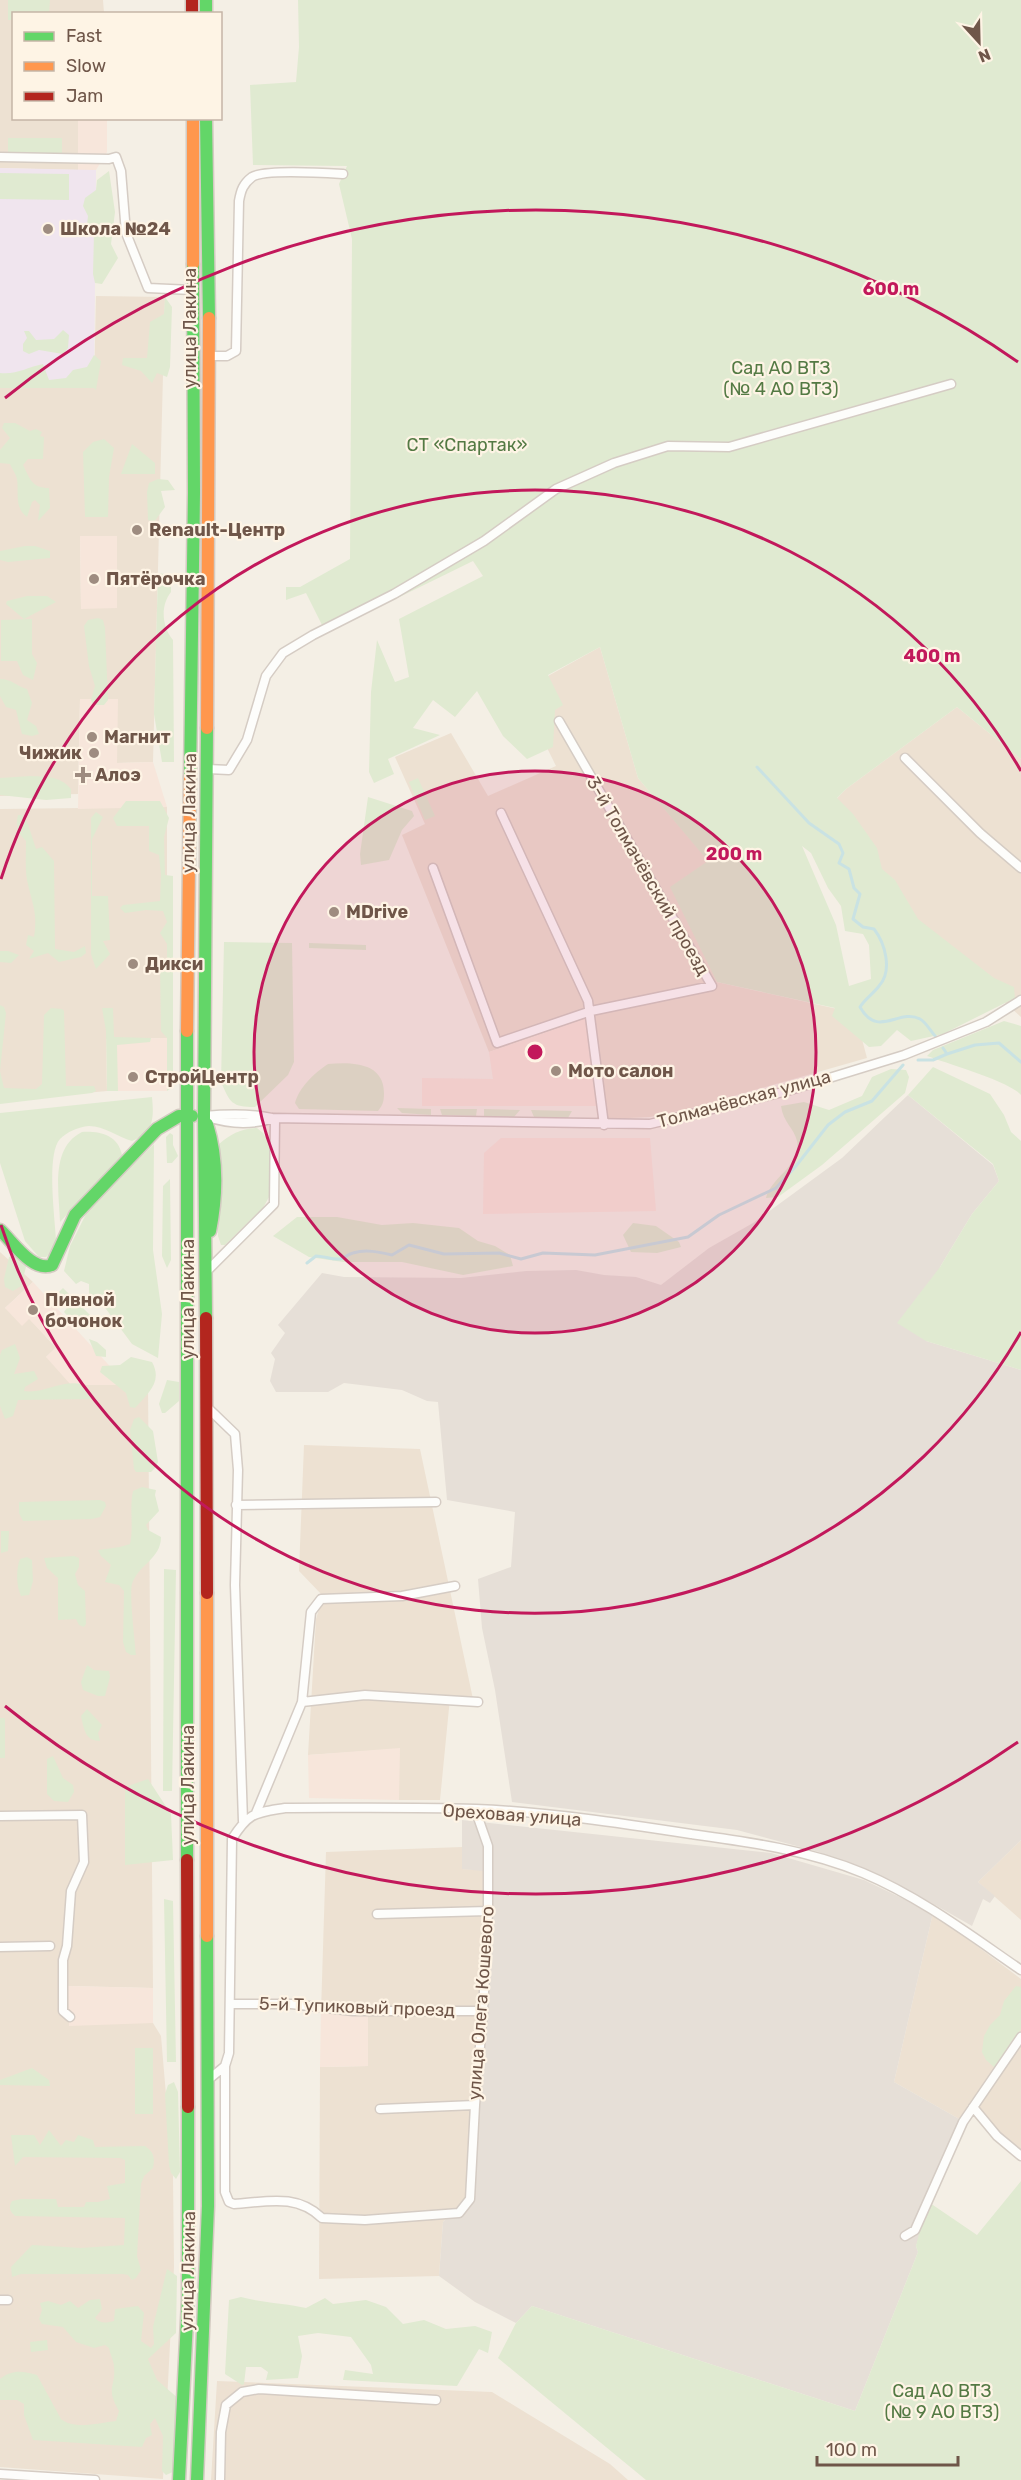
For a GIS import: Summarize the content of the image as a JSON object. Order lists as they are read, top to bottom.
{
  "streets": {
    "main road": ["улица Лакина"],
    "street": [
      "3-й Толмачёвский проезд",
      "Толмачёвская улица",
      "Ореховая улица",
      "улица Олега Кошевого",
      "5-й Тупиковый проезд"
    ]
  },
  "crossings": [
    ["улица Лакина", "Толмачёвская улица"],
    ["Ореховая улица", "улица Олега Кошевого"],
    ["улица Олега Кошевого", "5-й Тупиковый проезд"]
  ],
  "parks": ["Сад АО ВТЗ (№ 4 АО ВТЗ)", "СТ «Спартак»", "Сад АО ВТЗ (№ 9 АО ВТЗ)"],
  "places": {
    "other": [
      "Школа №24",
      "Renault-Центр",
      "Пятёрочка",
      "Магнит",
      "Чижик",
      "MDrive",
      "Дикси",
      "Мото салон",
      "СтройЦентр",
      "Пивной бочонок"
    ],
    "health": ["Алоэ"]
  },
  "legend": ["Fast", "Slow", "Jam"],
  "scale_bar": "100 m",
  "north": "bottom",
  "rings": ["600 m", "400 m", "200 m"]
}
